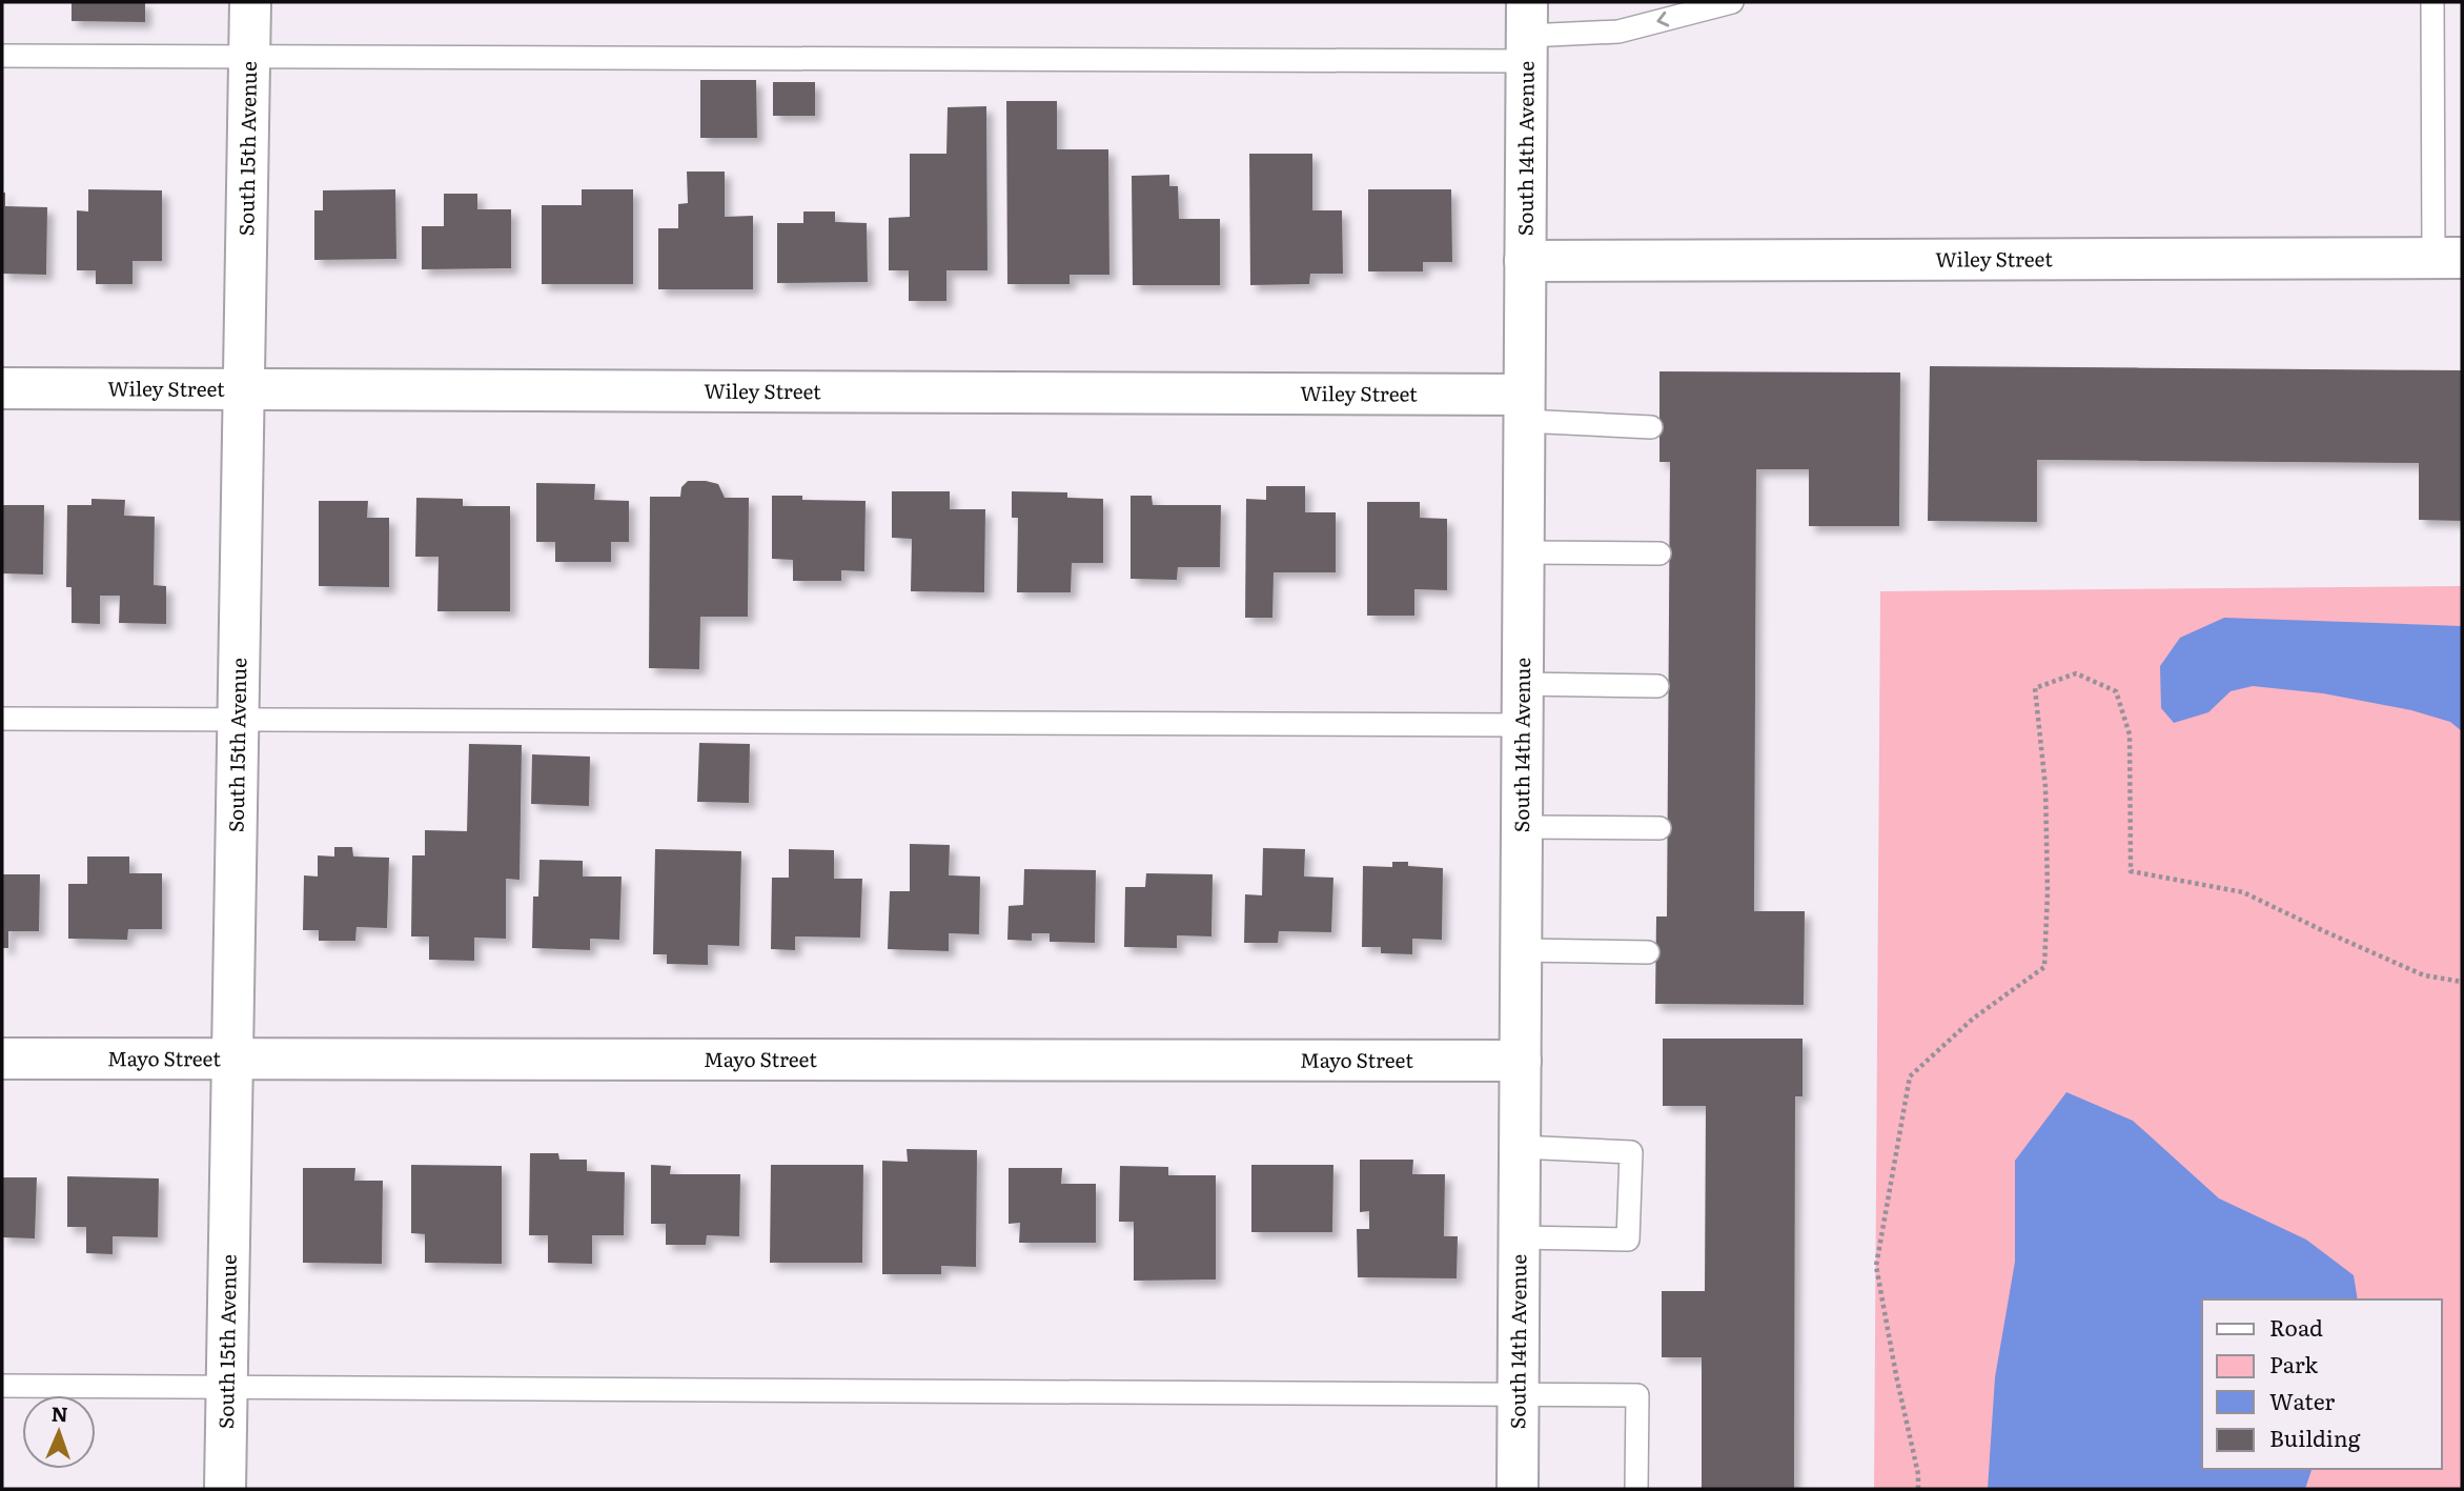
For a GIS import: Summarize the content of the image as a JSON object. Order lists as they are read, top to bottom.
{
  "streets": {
    "street": [
      "South 15th Avenue",
      "South 14th Avenue",
      "Wiley Street",
      "Mayo Street"
    ]
  },
  "crossings": [
    ["South 15th Avenue", "Wiley Street"],
    ["South 15th Avenue", "Mayo Street"],
    ["South 14th Avenue", "Wiley Street"],
    ["South 14th Avenue", "Mayo Street"]
  ],
  "legend": [
    "Road",
    "Park",
    "Water",
    "Building"
  ],
  "north": "top"
}
